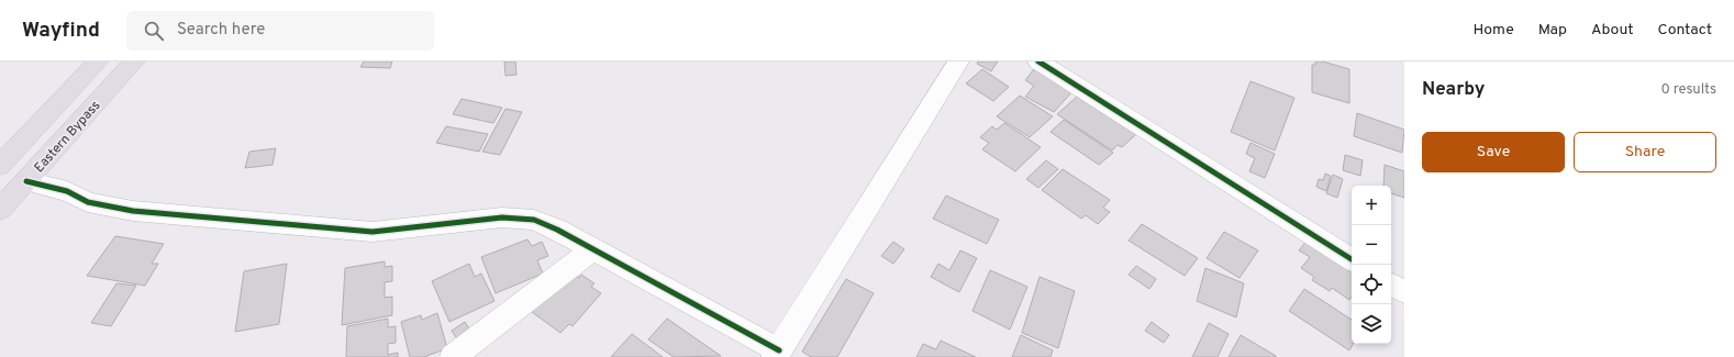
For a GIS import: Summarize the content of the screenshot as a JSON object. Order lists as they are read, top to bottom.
{
  "streets": {
    "highway": ["Eastern Bypass"]
  },
  "page": {
    "header": "Wayfind",
    "search": "Search here",
    "nav": [
      "Home",
      "Map",
      "About",
      "Contact"
    ],
    "heading": ["Nearby", "0 results"],
    "buttons": ["Save", "Share"],
    "map_buttons": ["+", "−"]
  }
}
